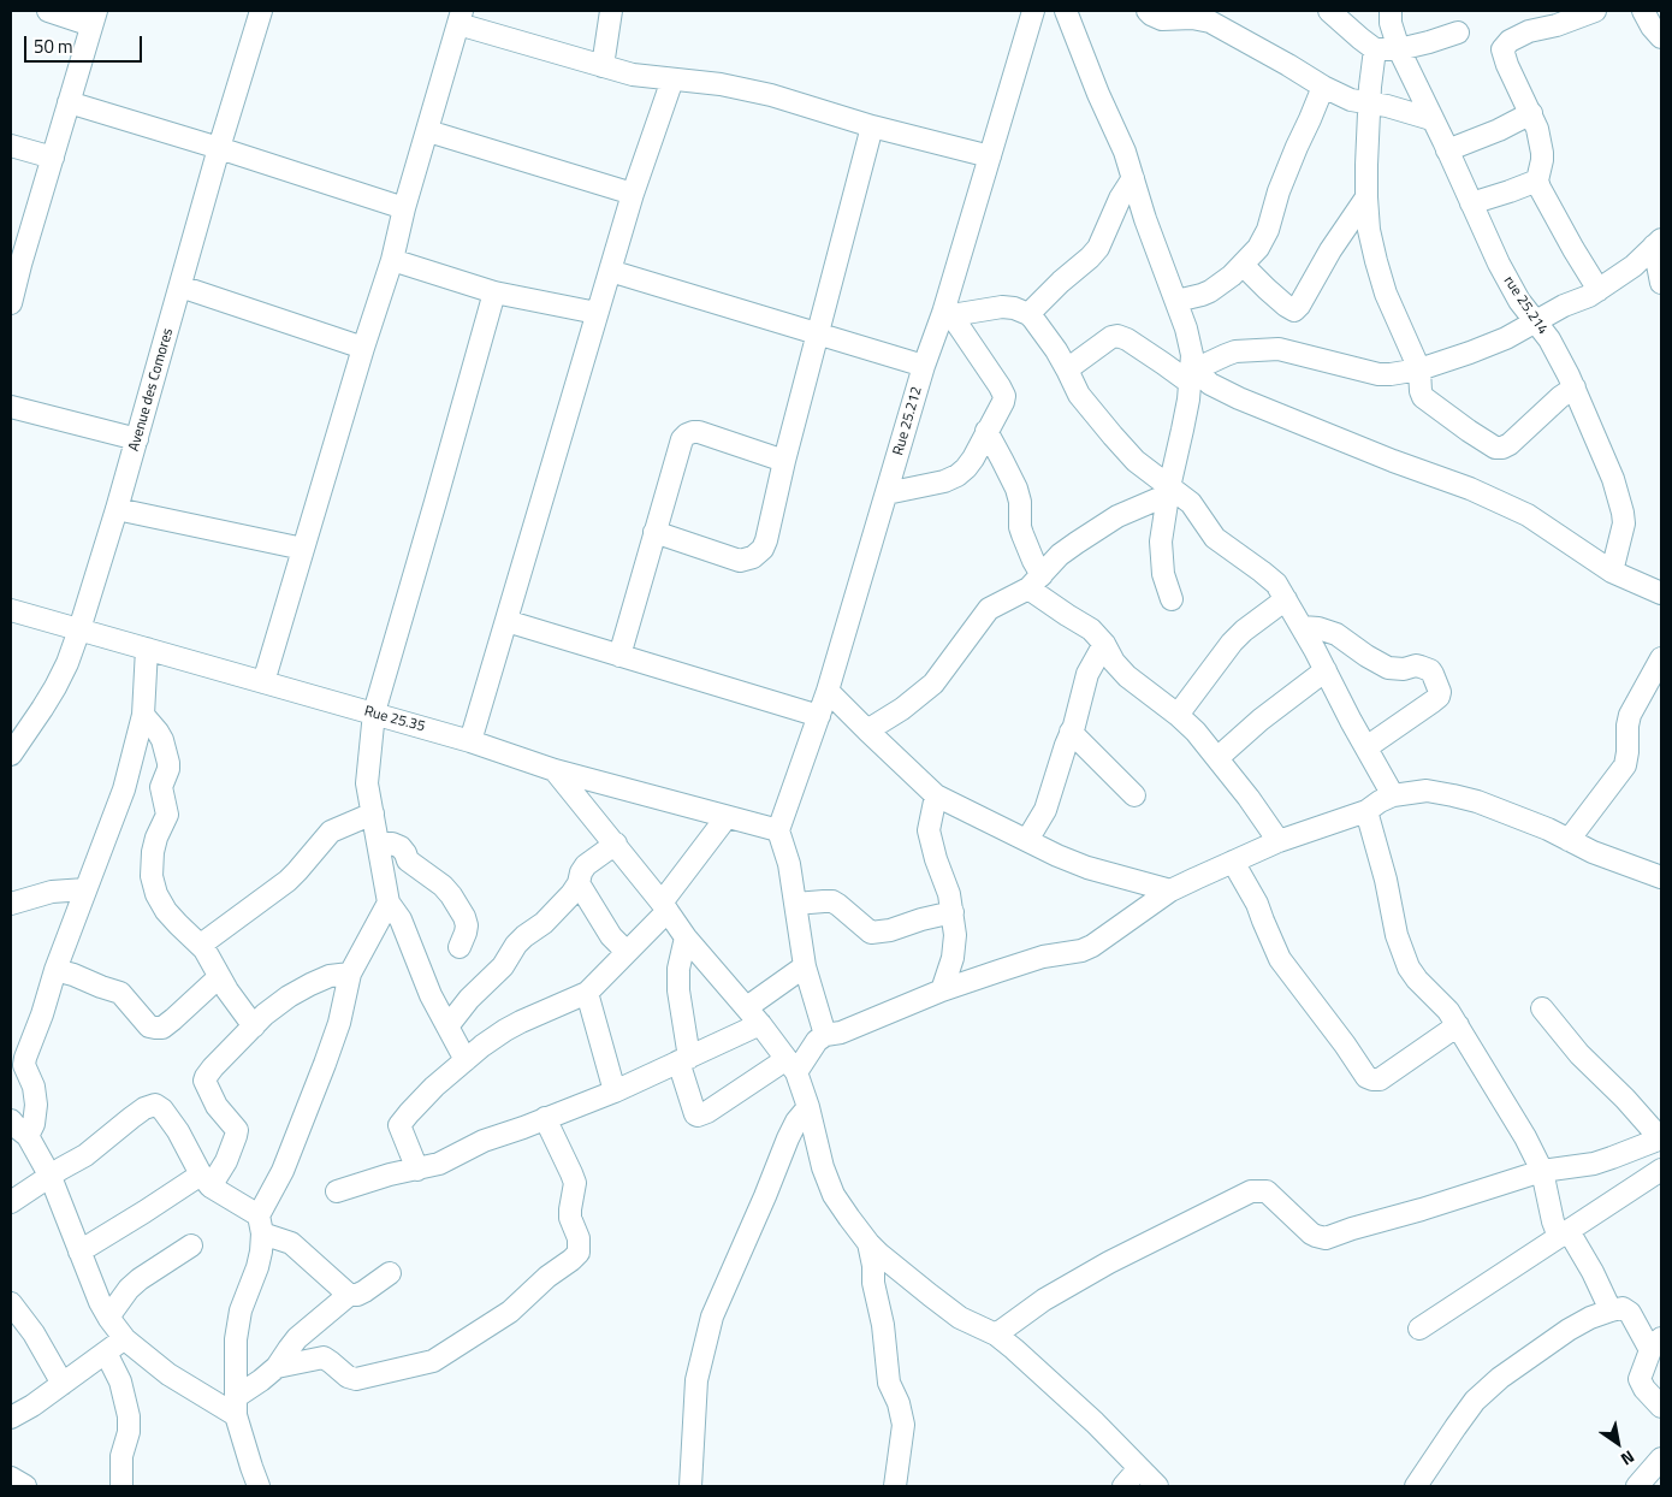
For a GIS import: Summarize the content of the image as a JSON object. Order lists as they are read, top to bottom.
{
  "streets": {
    "street": [
      "rue 25.214",
      "Avenue des Comores",
      "Rue 25.212",
      "Rue 25.35"
    ]
  },
  "crossings": [
    ["Avenue des Comores", "Rue 25.35"],
    ["Rue 25.212", "Rue 25.35"]
  ],
  "scale_bar": "50 m",
  "north": "bottom right"
}
